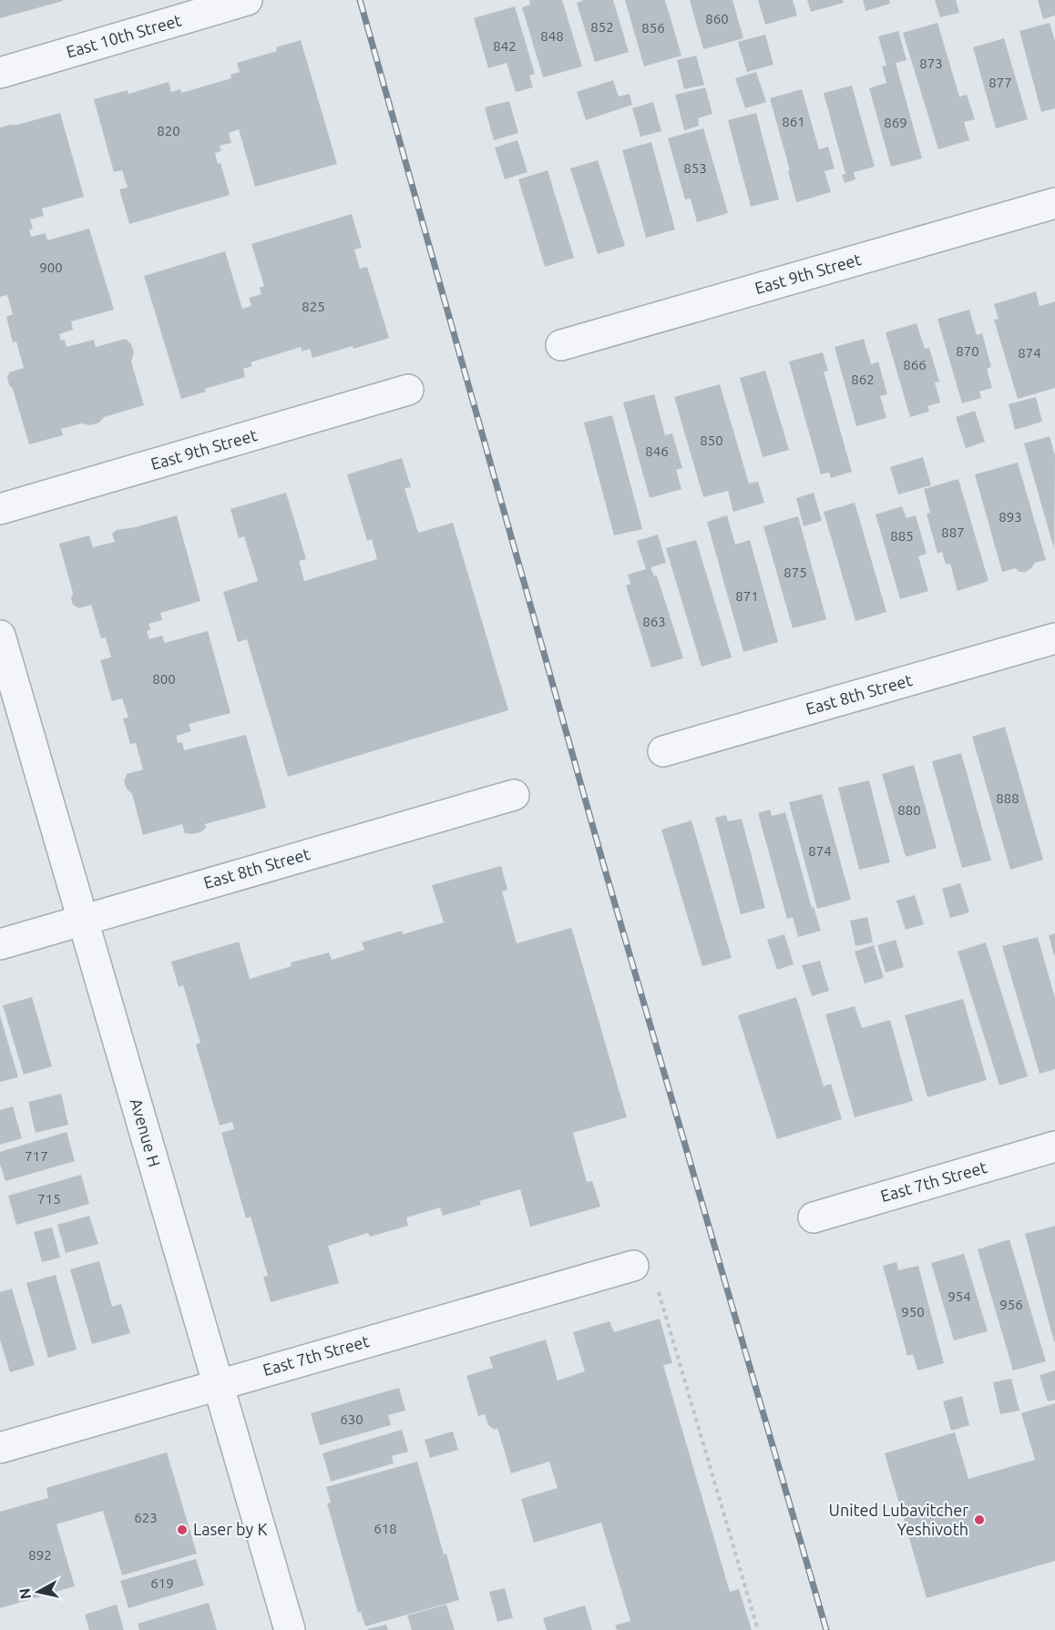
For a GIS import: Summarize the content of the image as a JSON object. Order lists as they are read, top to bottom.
{
  "streets": {
    "street": [
      "East 10th Street",
      "East 9th Street",
      "East 8th Street",
      "Avenue H",
      "East 7th Street"
    ]
  },
  "crossings": [
    ["East 8th Street", "Avenue H"],
    ["Avenue H", "East 7th Street"]
  ],
  "places": ["United Lubavitcher Yeshivoth", "Laser by K"],
  "house_numbers": [
    "860",
    "852",
    "856",
    "848",
    "842",
    "873",
    "877",
    "861",
    "869",
    "820",
    "853",
    "900",
    "825",
    "870",
    "874",
    "866",
    "862",
    "850",
    "846",
    "893",
    "887",
    "885",
    "875",
    "871",
    "863",
    "800",
    "888",
    "880",
    "874",
    "717",
    "715",
    "954",
    "956",
    "950",
    "630",
    "623",
    "618",
    "892",
    "619"
  ],
  "north": "left"
}
